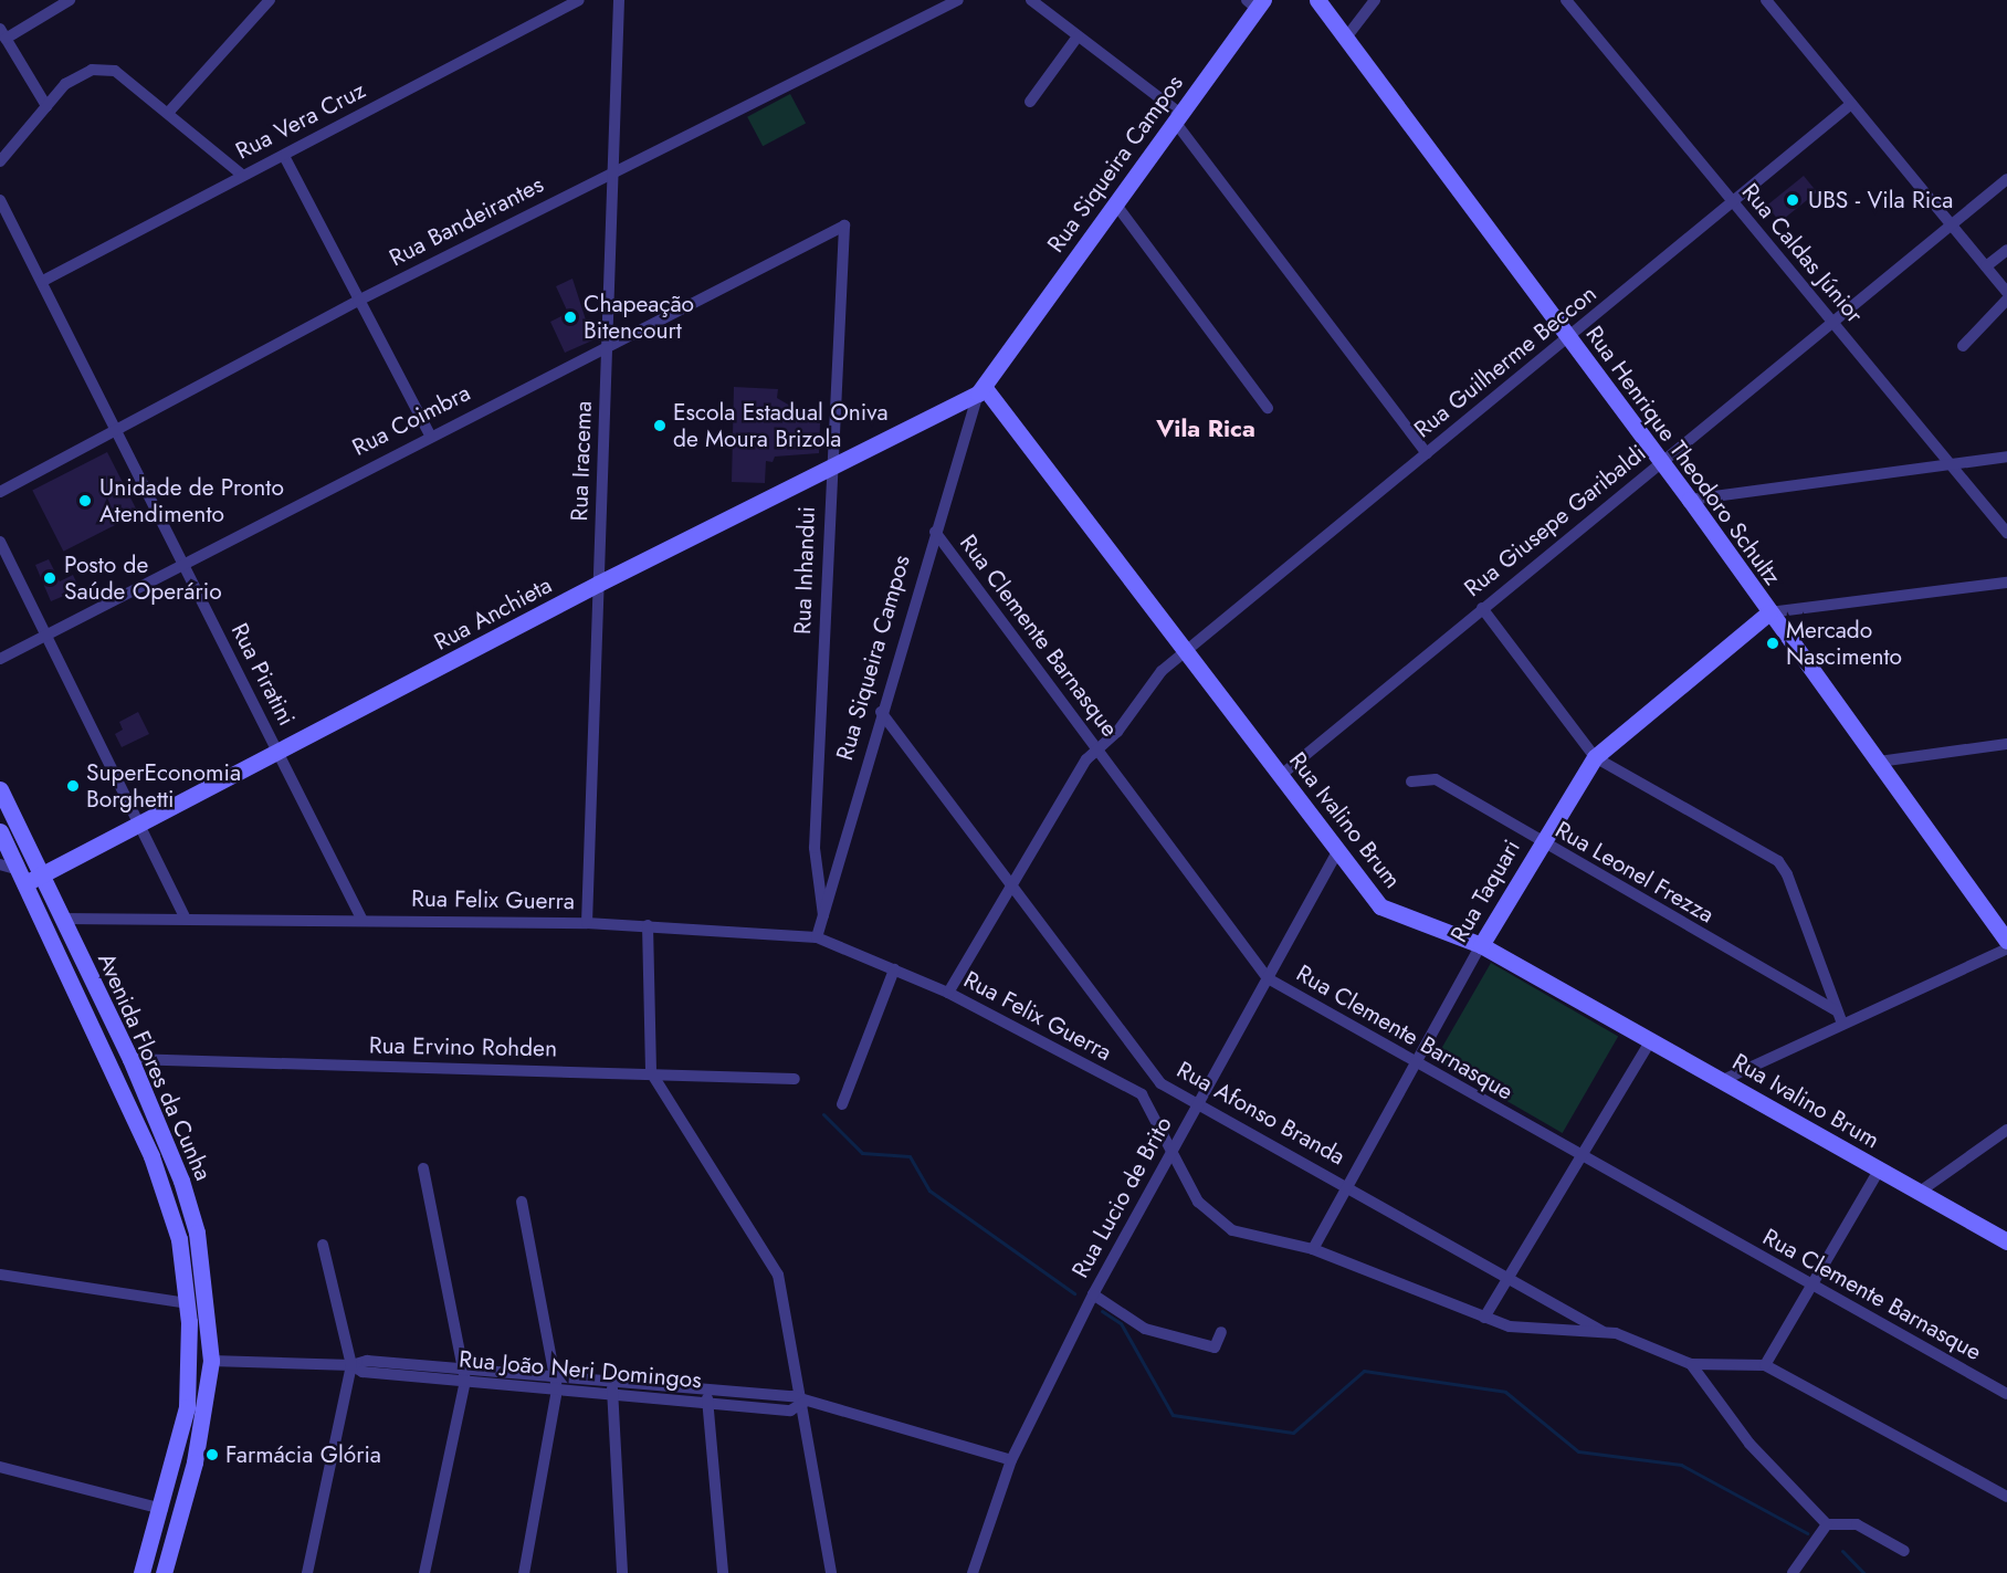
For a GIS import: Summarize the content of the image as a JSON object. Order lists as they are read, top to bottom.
{
  "streets": {
    "main road": [
      "Rua Siqueira Campos",
      "Rua Henrique Theodoro Schultz",
      "Rua Anchieta",
      "Rua Ivalino Brum",
      "Rua Taquari",
      "Avenida Flores da Cunha"
    ],
    "street": [
      "Rua Vera Cruz",
      "Rua Bandeirantes",
      "Rua Caldas Júnior",
      "Rua Guilherme Beccon",
      "Rua Coimbra",
      "Rua Iracema",
      "Rua Giusepe Garibaldi",
      "Rua Inhandui",
      "Rua Clemente Barnasque",
      "Rua Piratini",
      "Rua Leonel Frezza",
      "Rua Felix Guerra",
      "Rua Ervino Rohden",
      "Rua Afonso Branda",
      "Rua Lucio de Brito",
      "Rua João Neri Domingos"
    ]
  },
  "crossings": [
    ["Rua Vera Cruz", "Rua Piratini"],
    ["Rua Siqueira Campos", "Rua Inhandui"],
    ["Rua Siqueira Campos", "Rua Anchieta"],
    ["Rua Siqueira Campos", "Rua Clemente Barnasque"],
    ["Rua Siqueira Campos", "Rua Ivalino Brum"],
    ["Rua Siqueira Campos", "Rua Felix Guerra"],
    ["Rua Siqueira Campos", "Rua Afonso Branda"],
    ["Rua Bandeirantes", "Rua Iracema"],
    ["Rua Bandeirantes", "Rua Piratini"],
    ["Rua Caldas Júnior", "Rua Guilherme Beccon"],
    ["Rua Caldas Júnior", "Rua Giusepe Garibaldi"],
    ["Rua Guilherme Beccon", "Rua Henrique Theodoro Schultz"],
    ["Rua Guilherme Beccon", "Rua Clemente Barnasque"],
    ["Rua Guilherme Beccon", "Rua Ivalino Brum"],
    ["Rua Guilherme Beccon", "Rua Felix Guerra"],
    ["Rua Guilherme Beccon", "Rua Afonso Branda"],
    ["Rua Coimbra", "Rua Iracema"],
    ["Rua Coimbra", "Rua Inhandui"],
    ["Rua Coimbra", "Rua Piratini"],
    ["Rua Henrique Theodoro Schultz", "Rua Giusepe Garibaldi"],
    ["Rua Henrique Theodoro Schultz", "Rua Taquari"],
    ["Rua Iracema", "Rua Anchieta"],
    ["Rua Iracema", "Rua Felix Guerra"],
    ["Rua Giusepe Garibaldi", "Rua Ivalino Brum"],
    ["Rua Inhandui", "Rua Anchieta"],
    ["Rua Anchieta", "Rua Piratini"],
    ["Rua Anchieta", "Rua Ivalino Brum"],
    ["Rua Anchieta", "Avenida Flores da Cunha"],
    ["Rua Clemente Barnasque", "Rua Taquari"],
    ["Rua Clemente Barnasque", "Rua Lucio de Brito"],
    ["Rua Piratini", "Rua Felix Guerra"],
    ["Rua Ivalino Brum", "Rua Taquari"],
    ["Rua Ivalino Brum", "Rua Lucio de Brito"],
    ["Rua Leonel Frezza", "Rua Taquari"],
    ["Rua Taquari", "Rua Felix Guerra"],
    ["Rua Taquari", "Rua Afonso Branda"],
    ["Rua Felix Guerra", "Avenida Flores da Cunha"],
    ["Rua Felix Guerra", "Rua Afonso Branda"],
    ["Rua Felix Guerra", "Rua Lucio de Brito"],
    ["Rua Ervino Rohden", "Avenida Flores da Cunha"],
    ["Avenida Flores da Cunha", "Rua João Neri Domingos"],
    ["Rua Afonso Branda", "Rua Lucio de Brito"],
    ["Rua Lucio de Brito", "Rua João Neri Domingos"]
  ],
  "districts": ["Vila Rica"],
  "places": [
    "UBS - Vila Rica",
    "Chapeação Bitencourt",
    "Escola Estadual Oniva de Moura Brizola",
    "Unidade de Pronto Atendimento",
    "Posto de Saúde Operário",
    "Mercado Nascimento",
    "SuperEconomia Borghetti",
    "Farmácia Glória"
  ]
}
